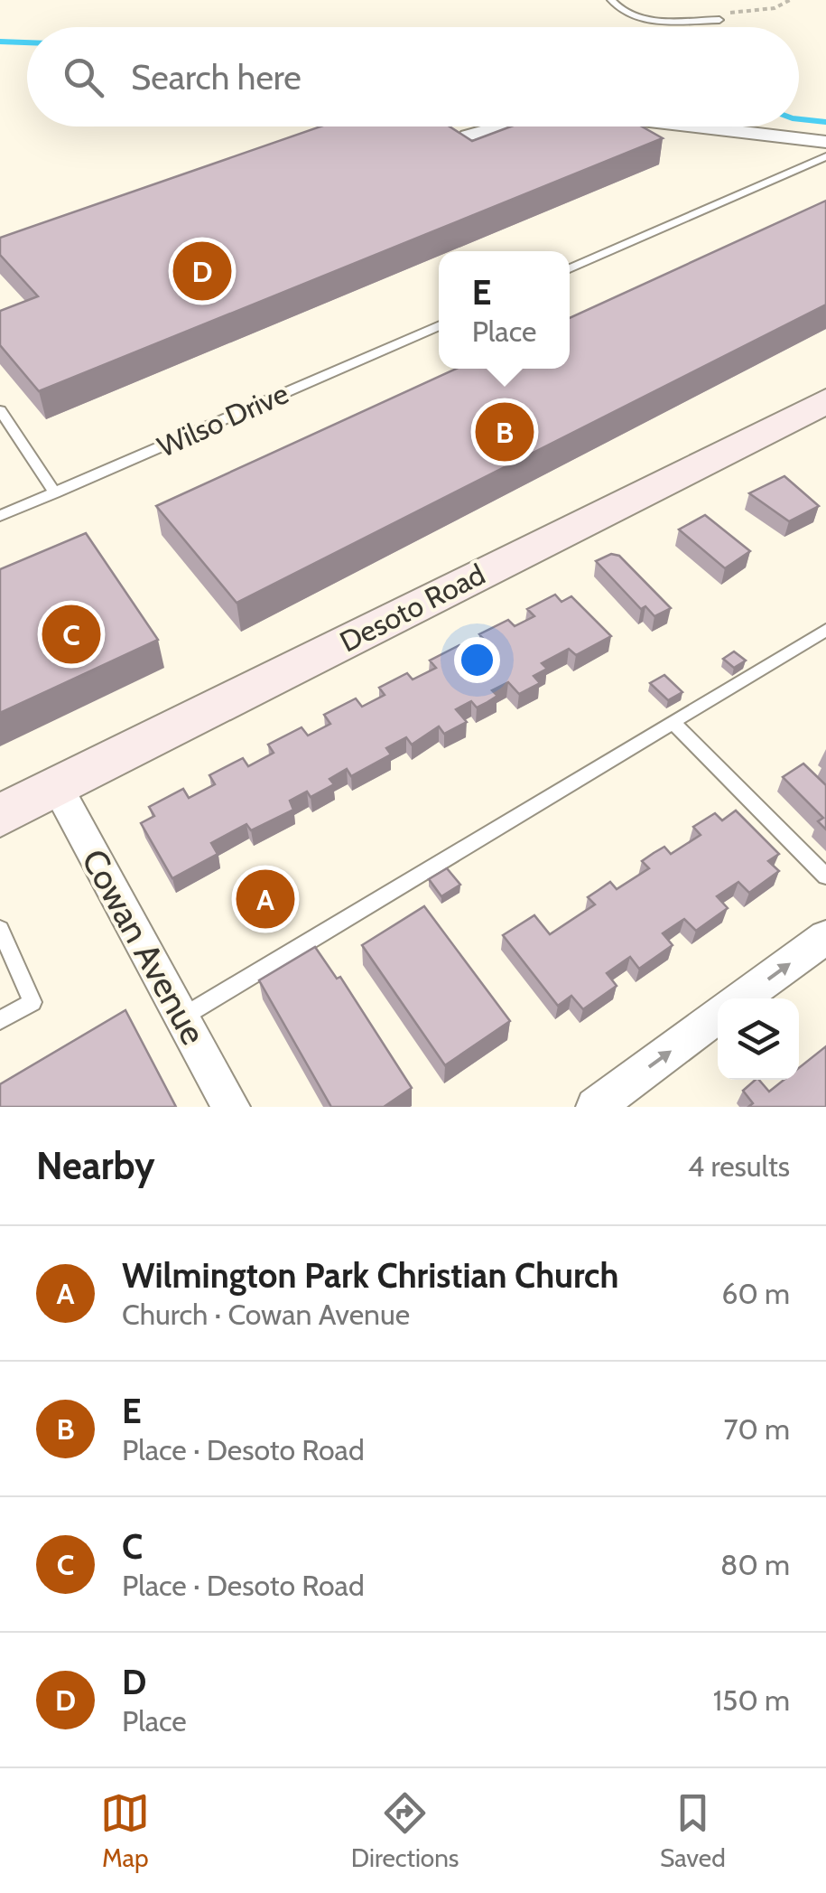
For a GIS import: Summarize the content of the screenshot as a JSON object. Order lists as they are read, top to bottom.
{
  "streets": {
    "street": ["Desoto Road", "Cowan Avenue"],
    "lane": ["Wilso Drive"]
  },
  "crossings": [
    ["Desoto Road", "Cowan Avenue"]
  ],
  "page": {
    "search": "Search here",
    "pins": [
      "D",
      "B",
      "C",
      "A"
    ],
    "popup": ["E", "Place"],
    "heading": ["Nearby", "4 results"],
    "list": [
      {
        "mark": "A",
        "name": "Wilmington Park Christian Church",
        "note": "Church · Cowan Avenue",
        "value": "60 m"
      },
      {
        "mark": "B",
        "name": "E",
        "note": "Place · Desoto Road",
        "value": "70 m"
      },
      {
        "mark": "C",
        "name": "C",
        "note": "Place · Desoto Road",
        "value": "80 m"
      },
      {
        "mark": "D",
        "name": "D",
        "note": "Place",
        "value": "150 m"
      }
    ],
    "nav": ["Map", "Directions", "Saved"]
  }
}
